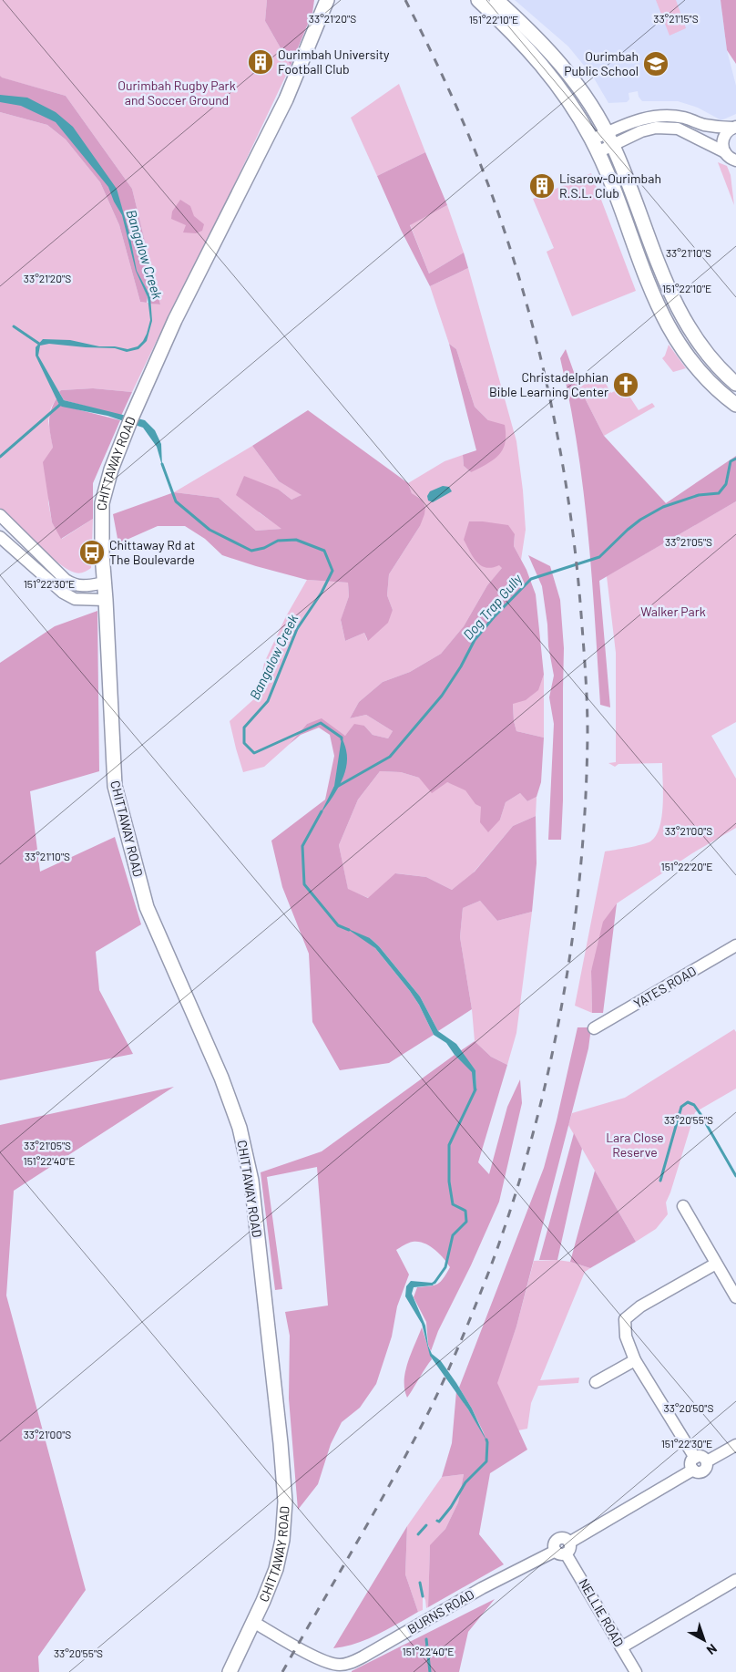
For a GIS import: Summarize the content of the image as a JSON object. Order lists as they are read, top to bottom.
{
  "streets": {
    "main road": ["CHITTAWAY ROAD"],
    "street": ["YATES ROAD", "BURNS ROAD", "NELLIE ROAD"]
  },
  "crossings": [
    ["CHITTAWAY ROAD", "BURNS ROAD"],
    ["BURNS ROAD", "NELLIE ROAD"]
  ],
  "water": ["Bangalow Creek", "Dog Trap Gully"],
  "parks": ["Ourimbah Rugby Park and Soccer Ground", "Walker Park", "Lara Close Reserve"],
  "places": {
    "building": ["Ourimbah University Football Club", "Lisarow-Ourimbah R.S.L. Club"],
    "school or university": ["Ourimbah Public School"],
    "church": ["Christadelphian Bible Learning Center"],
    "bus stop": ["Chittaway Rd at The Boulevarde"]
  },
  "north": "bottom right",
  "coordinates": [
    "33°21'20\"S",
    "33°21'15\"S",
    "151°22'10\"E",
    "33°21'10\"S",
    "33°21'05\"S",
    "151°22'30\"E",
    "33°21'00\"S",
    "151°22'20\"E",
    "33°20'55\"S",
    "151°22'40\"E",
    "33°20'50\"S"
  ]
}
